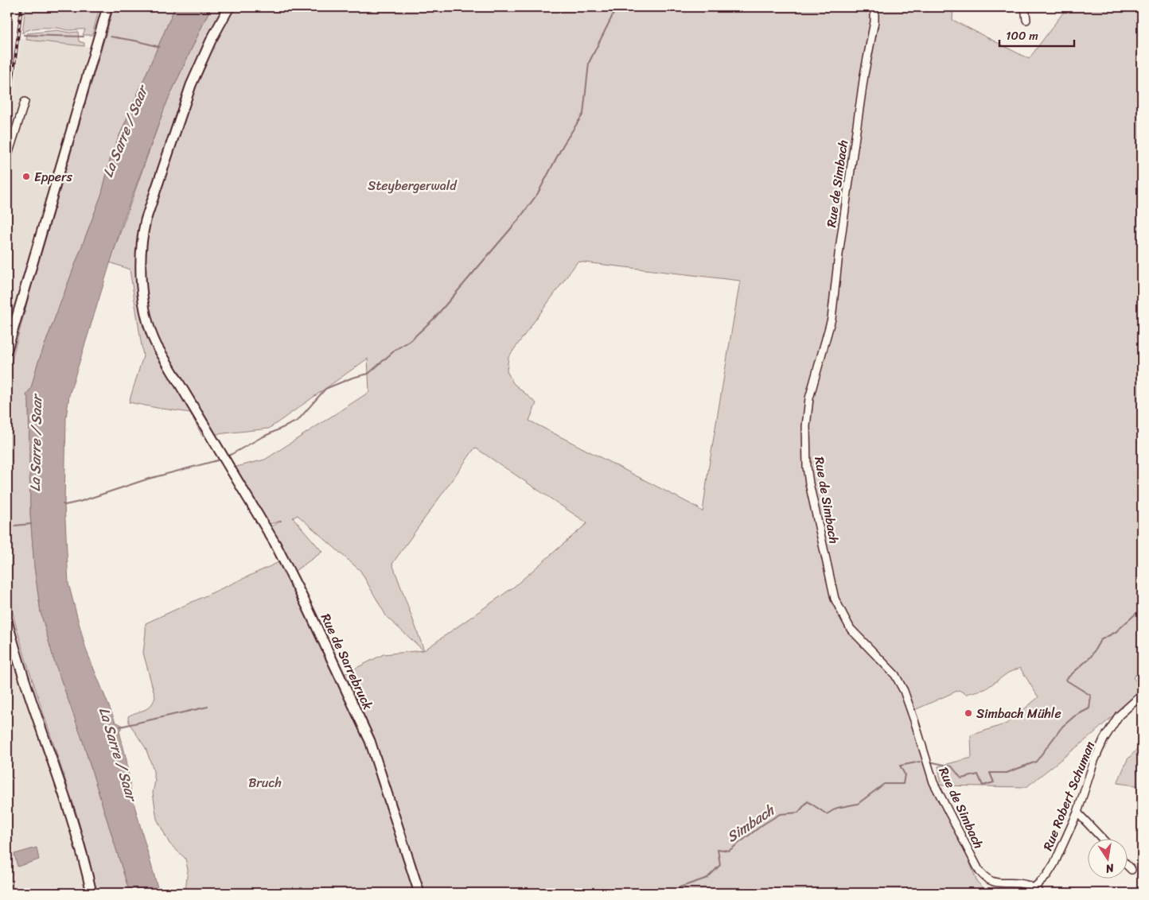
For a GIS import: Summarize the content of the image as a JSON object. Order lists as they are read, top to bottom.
{
  "streets": {
    "main road": ["Rue de Sarrebruck"],
    "street": ["Rue de Simbach", "Rue Robert Schuman"]
  },
  "crossings": [
    ["Rue de Simbach", "Rue Robert Schuman"]
  ],
  "water": ["La Sarre / Saar", "Simbach"],
  "parks": ["Steybergerwald", "Bruch"],
  "places": ["Eppers", "Simbach Mühle"],
  "scale_bar": "100 m",
  "north": "bottom"
}
